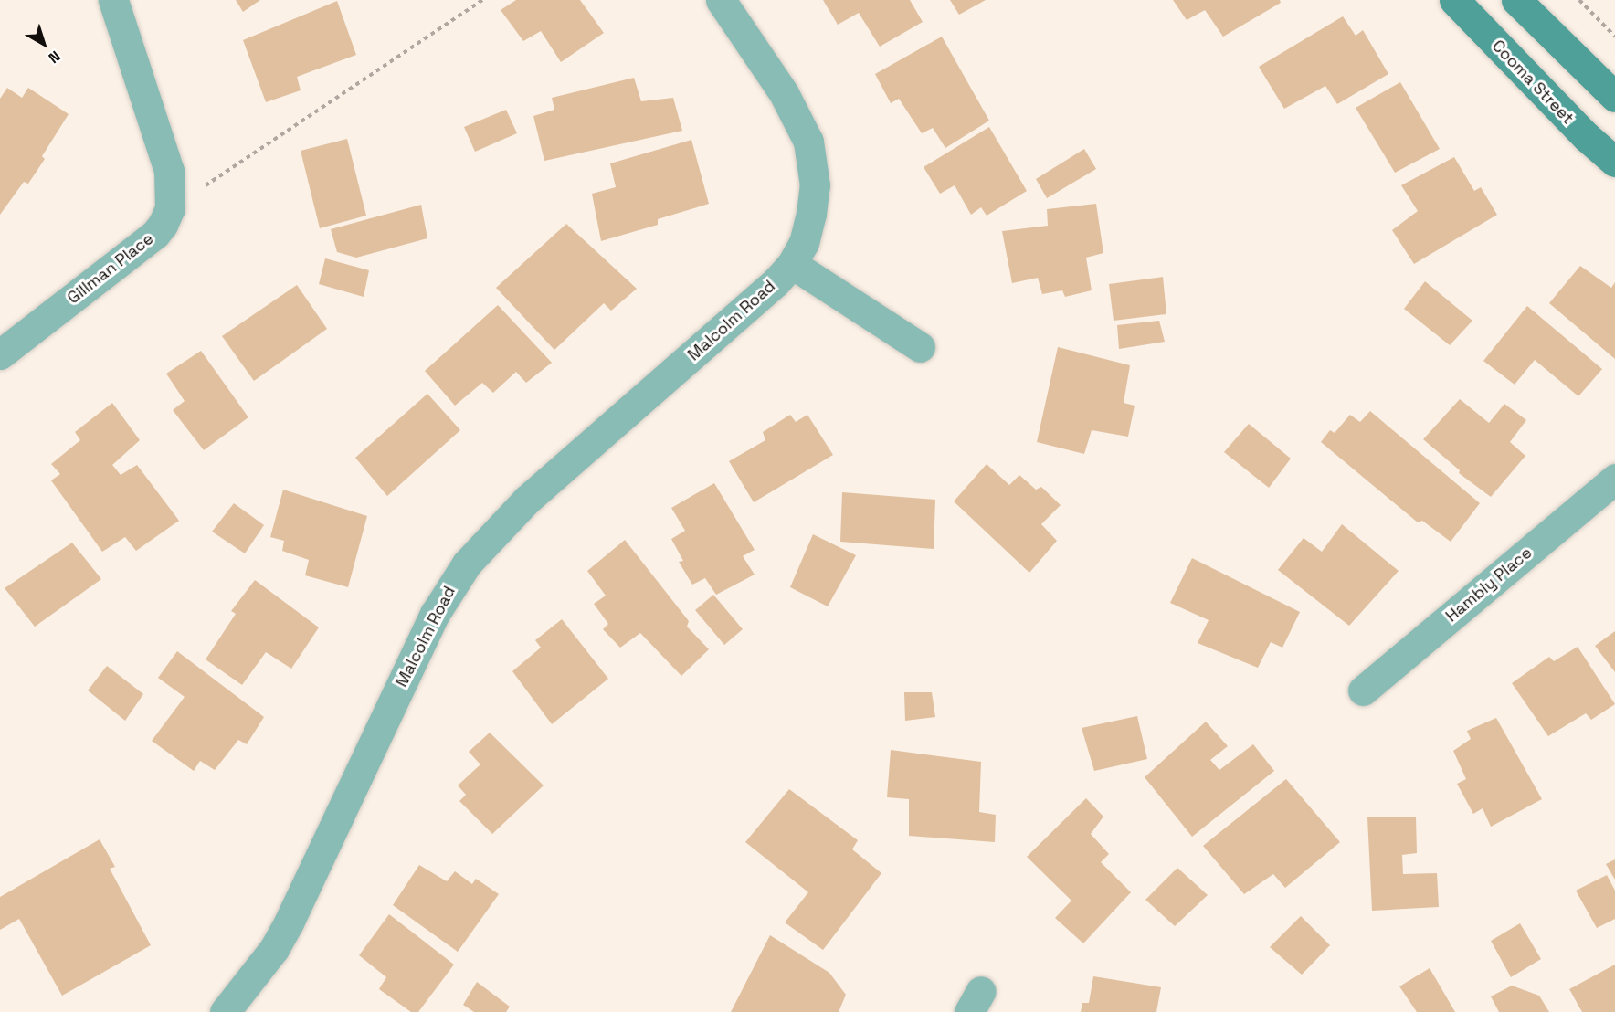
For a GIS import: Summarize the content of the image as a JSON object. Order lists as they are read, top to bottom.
{
  "streets": {
    "main road": ["Cooma Street"],
    "street": ["Gillman Place", "Malcolm Road", "Hambly Place"]
  },
  "north": "bottom right"
}
